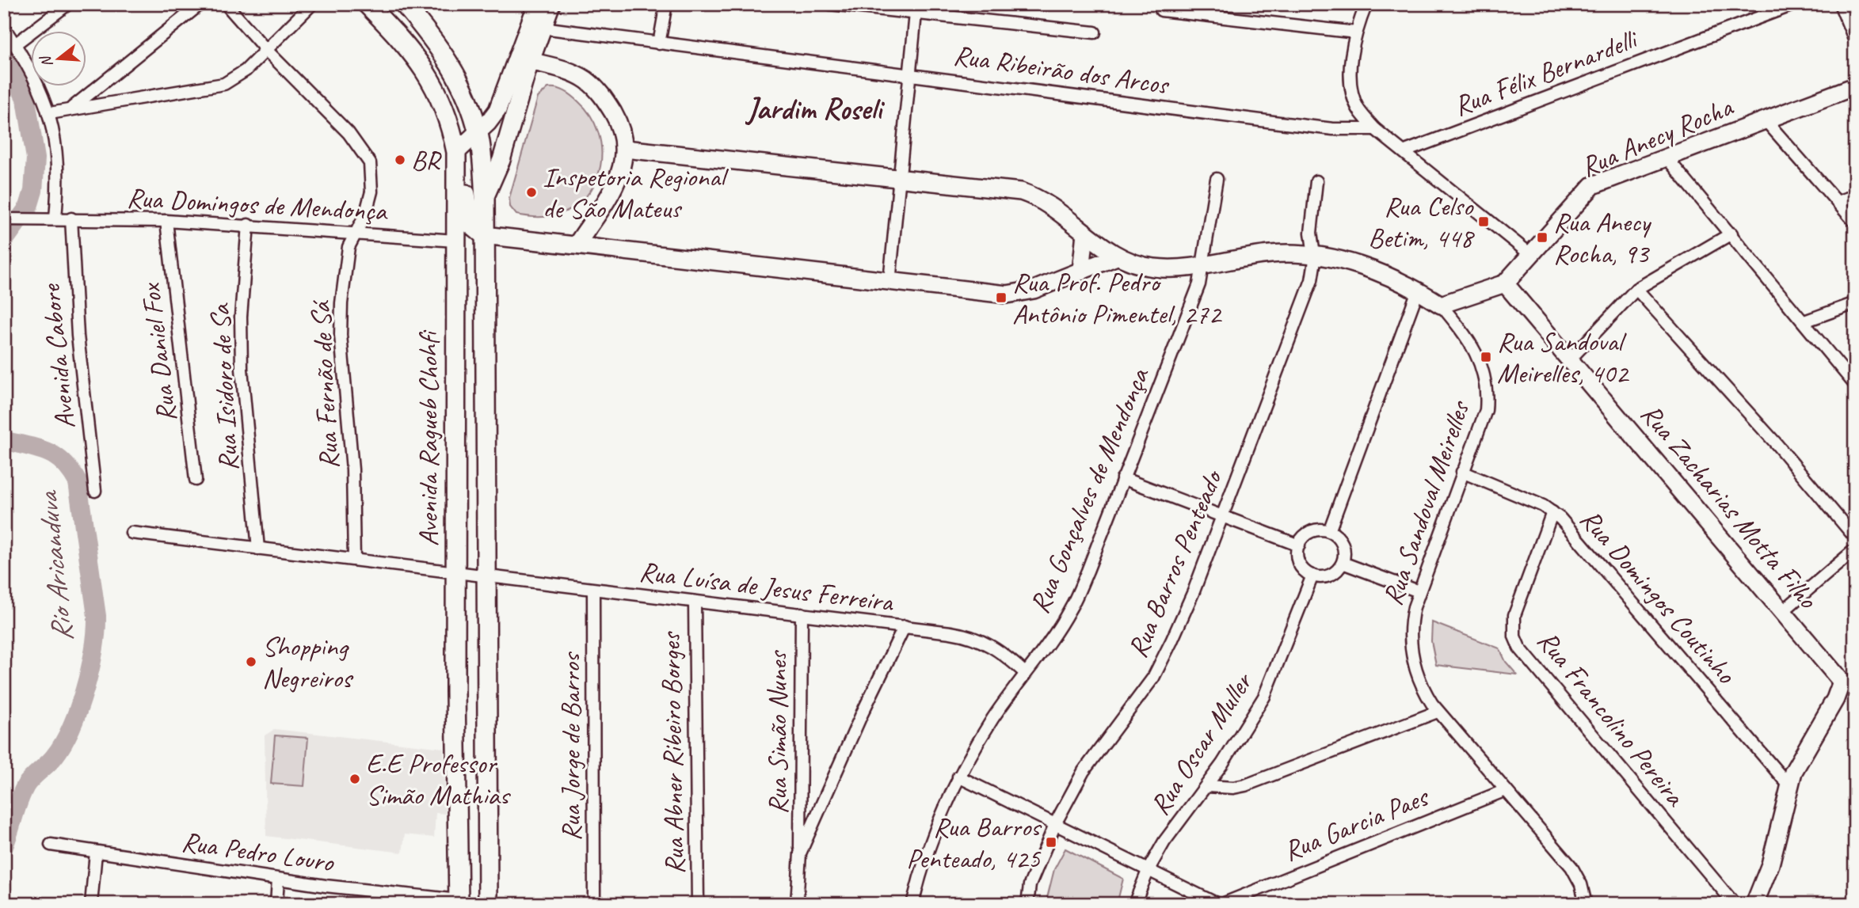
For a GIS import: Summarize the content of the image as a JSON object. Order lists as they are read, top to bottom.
{
  "streets": {
    "main road": ["Avenida Ragueb Chohfi"],
    "street": [
      "Rua Ribeirão dos Arcos",
      "Rua Félix Bernardelli",
      "Rua Anecy Rocha",
      "Rua Domingos de Mendonça",
      "Rua Daniel Fox",
      "Avenida Cabore",
      "Rua Fernão de Sá",
      "Rua Isidoro de Sa",
      "Rua Gonçalves de Mendonça",
      "Rua Sandoval Meirelles",
      "Rua Zacharias Motta Filho",
      "Rua Barros Penteado",
      "Rua Luísa de Jesus Ferreira",
      "Rua Domingos Coutinho",
      "Rua Francolino Pereira",
      "Rua Simão Nunes",
      "Rua Oscar Muller",
      "Rua Jorge de Barros",
      "Rua Abner Ribeiro Borges",
      "Rua Garcia Paes",
      "Rua Pedro Louro"
    ]
  },
  "crossings": [
    ["Rua Anecy Rocha", "Rua Sandoval Meirelles"],
    ["Rua Anecy Rocha", "Rua Zacharias Motta Filho"],
    ["Rua Domingos de Mendonça", "Rua Daniel Fox"],
    ["Rua Domingos de Mendonça", "Avenida Cabore"],
    ["Rua Domingos de Mendonça", "Rua Fernão de Sá"],
    ["Rua Domingos de Mendonça", "Rua Isidoro de Sa"],
    ["Rua Domingos de Mendonça", "Avenida Ragueb Chohfi"],
    ["Rua Fernão de Sá", "Rua Luísa de Jesus Ferreira"],
    ["Rua Isidoro de Sa", "Rua Luísa de Jesus Ferreira"],
    ["Avenida Ragueb Chohfi", "Rua Luísa de Jesus Ferreira"],
    ["Avenida Ragueb Chohfi", "Rua Pedro Louro"],
    ["Rua Sandoval Meirelles", "Rua Domingos Coutinho"],
    ["Rua Sandoval Meirelles", "Rua Garcia Paes"],
    ["Rua Zacharias Motta Filho", "Rua Domingos Coutinho"],
    ["Rua Luísa de Jesus Ferreira", "Rua Simão Nunes"],
    ["Rua Luísa de Jesus Ferreira", "Rua Jorge de Barros"],
    ["Rua Luísa de Jesus Ferreira", "Rua Abner Ribeiro Borges"],
    ["Rua Domingos Coutinho", "Rua Francolino Pereira"]
  ],
  "districts": ["Jardim Roseli"],
  "water": ["Rio Aricanduva"],
  "places": {
    "other": [
      "BR",
      "Inspetoria Regional de São Mateus",
      "Shopping Negreiros",
      "E.E Professor Simão Mathias"
    ],
    "transit": [
      "Rua Celso Betim, 448",
      "Rua Anecy Rocha, 93",
      "Rua Prof. Pedro Antônio Pimentel, 272",
      "Rua Sandoval Meirelles, 402",
      "Rua Barros Penteado, 425"
    ]
  },
  "north": "left"
}
